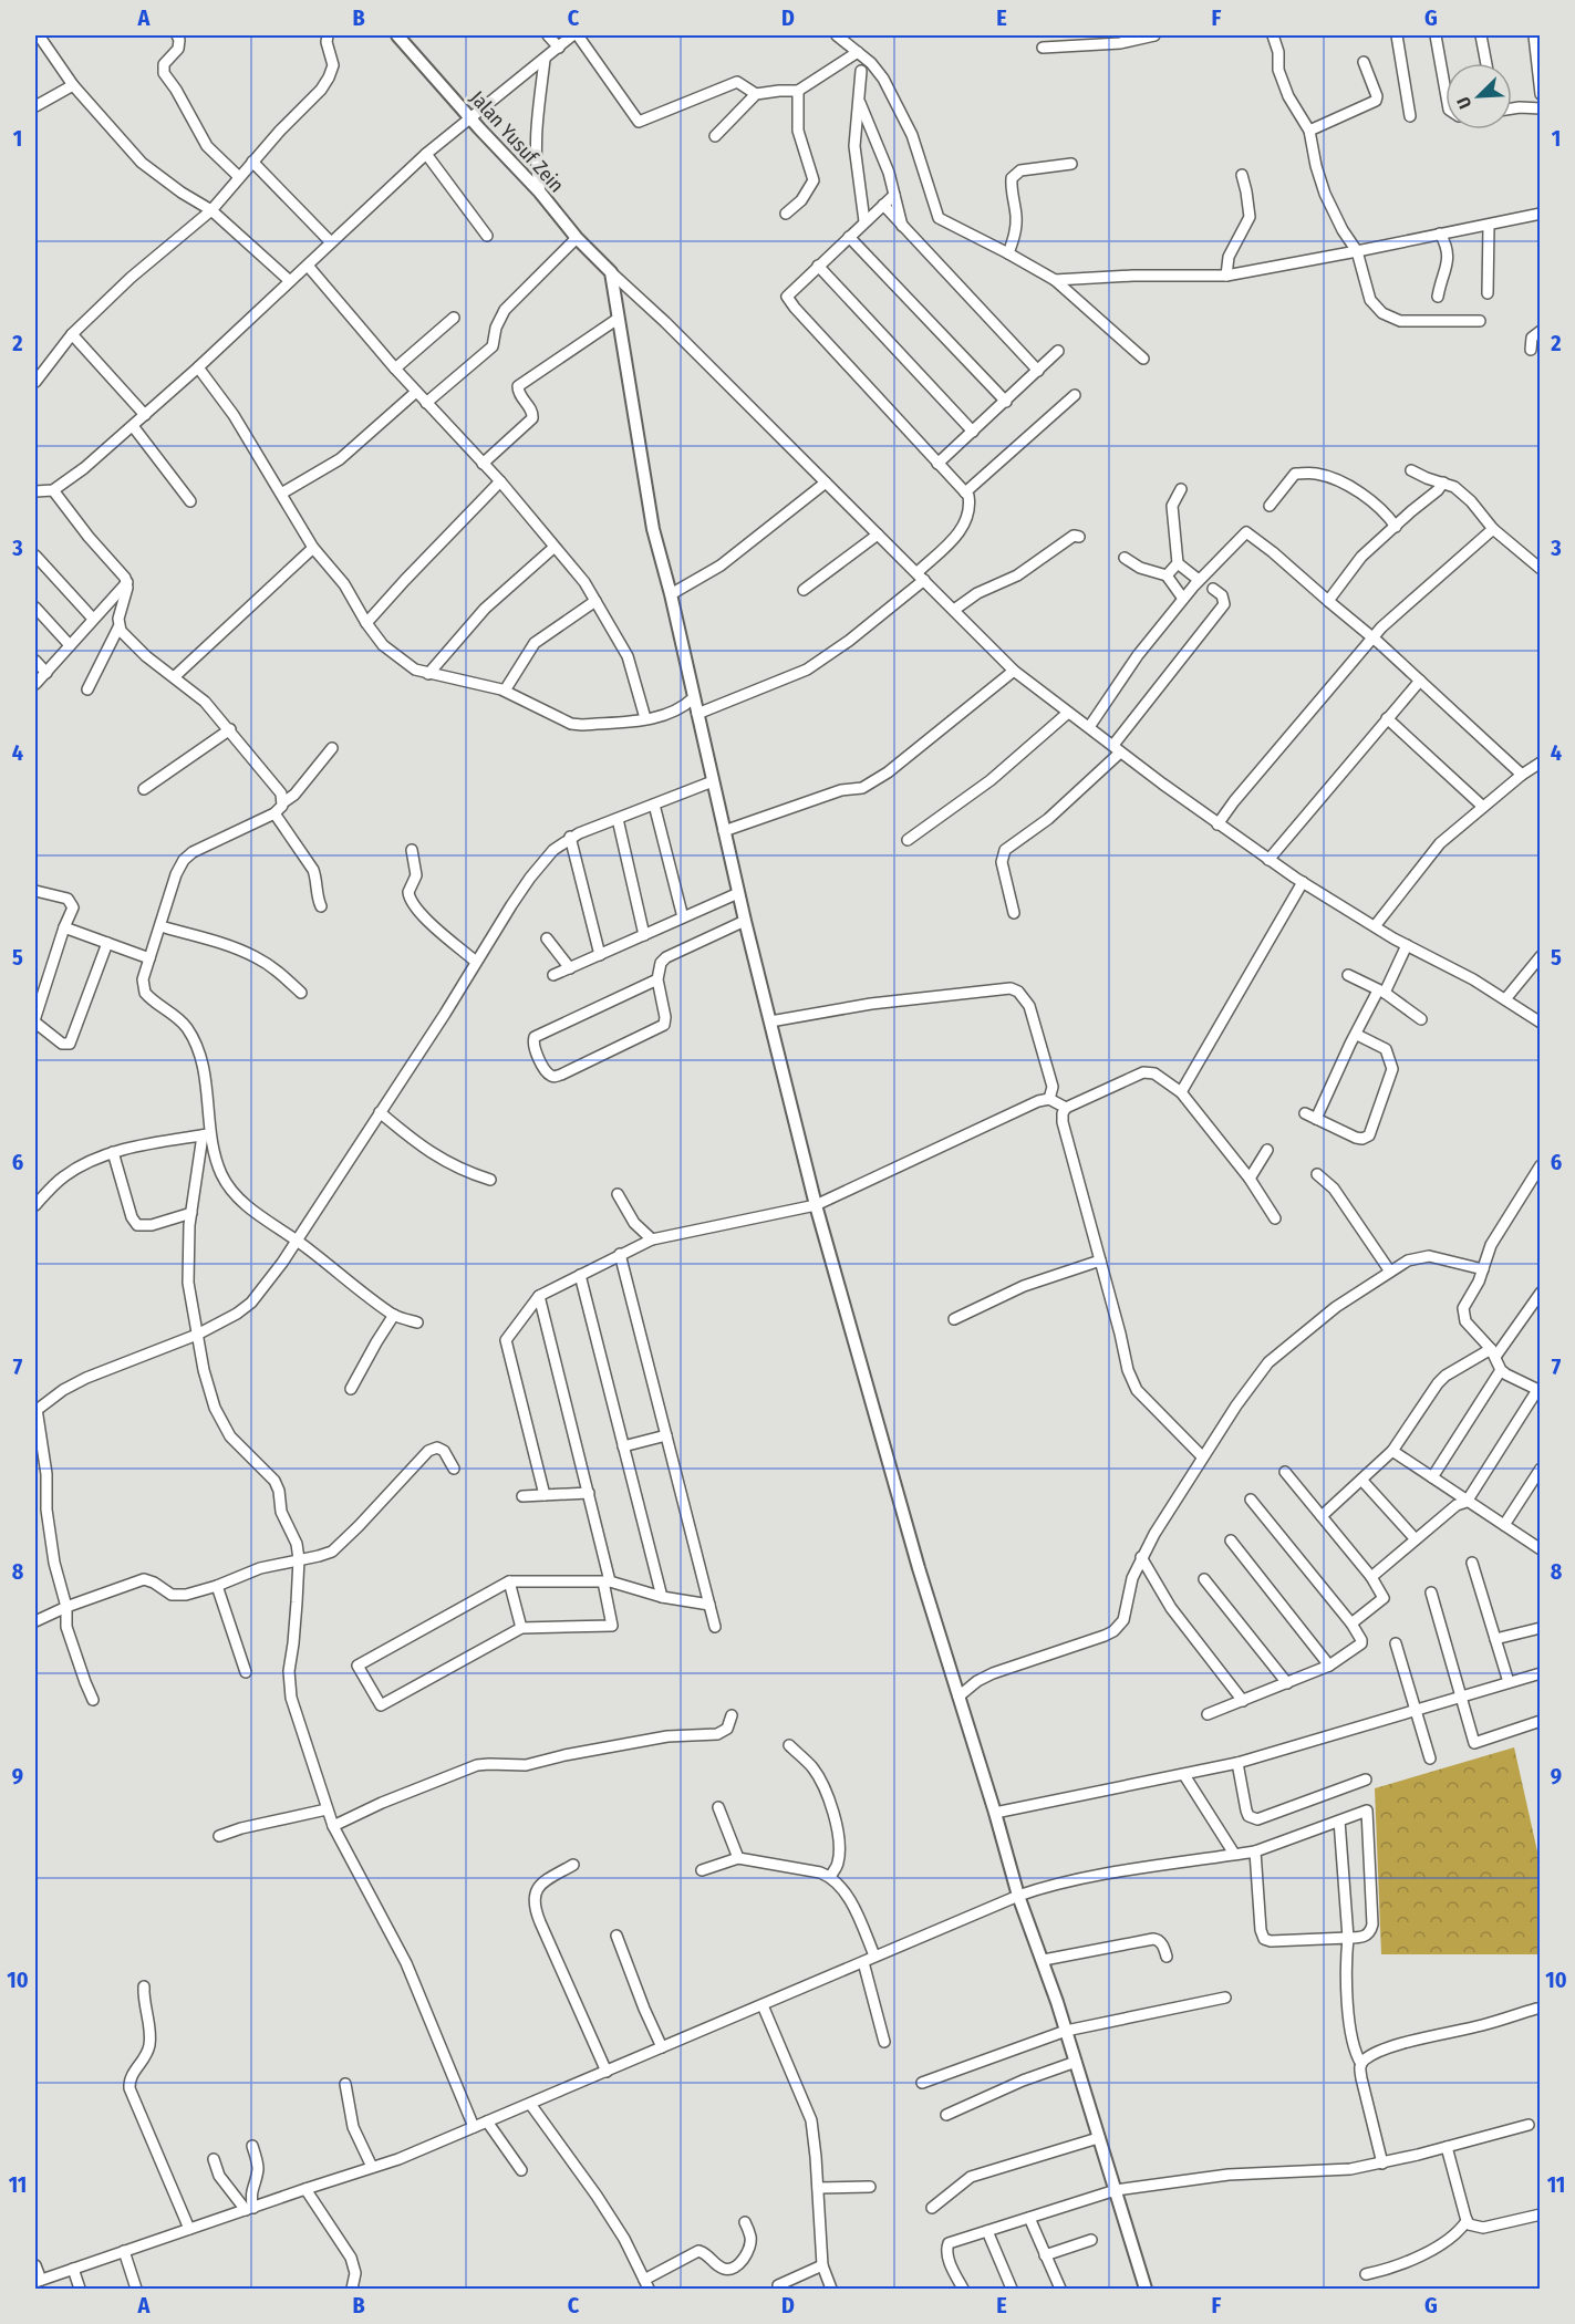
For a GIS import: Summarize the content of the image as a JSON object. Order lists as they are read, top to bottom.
{
  "streets": {
    "street": ["Jalan Yusuf Zein"]
  },
  "north": "bottom left",
  "grid": {
    "columns": [
      "A",
      "B",
      "C",
      "D",
      "E",
      "F",
      "G"
    ],
    "rows": [
      "1",
      "2",
      "3",
      "4",
      "5",
      "6",
      "7",
      "8",
      "9",
      "10",
      "11"
    ]
  }
}
